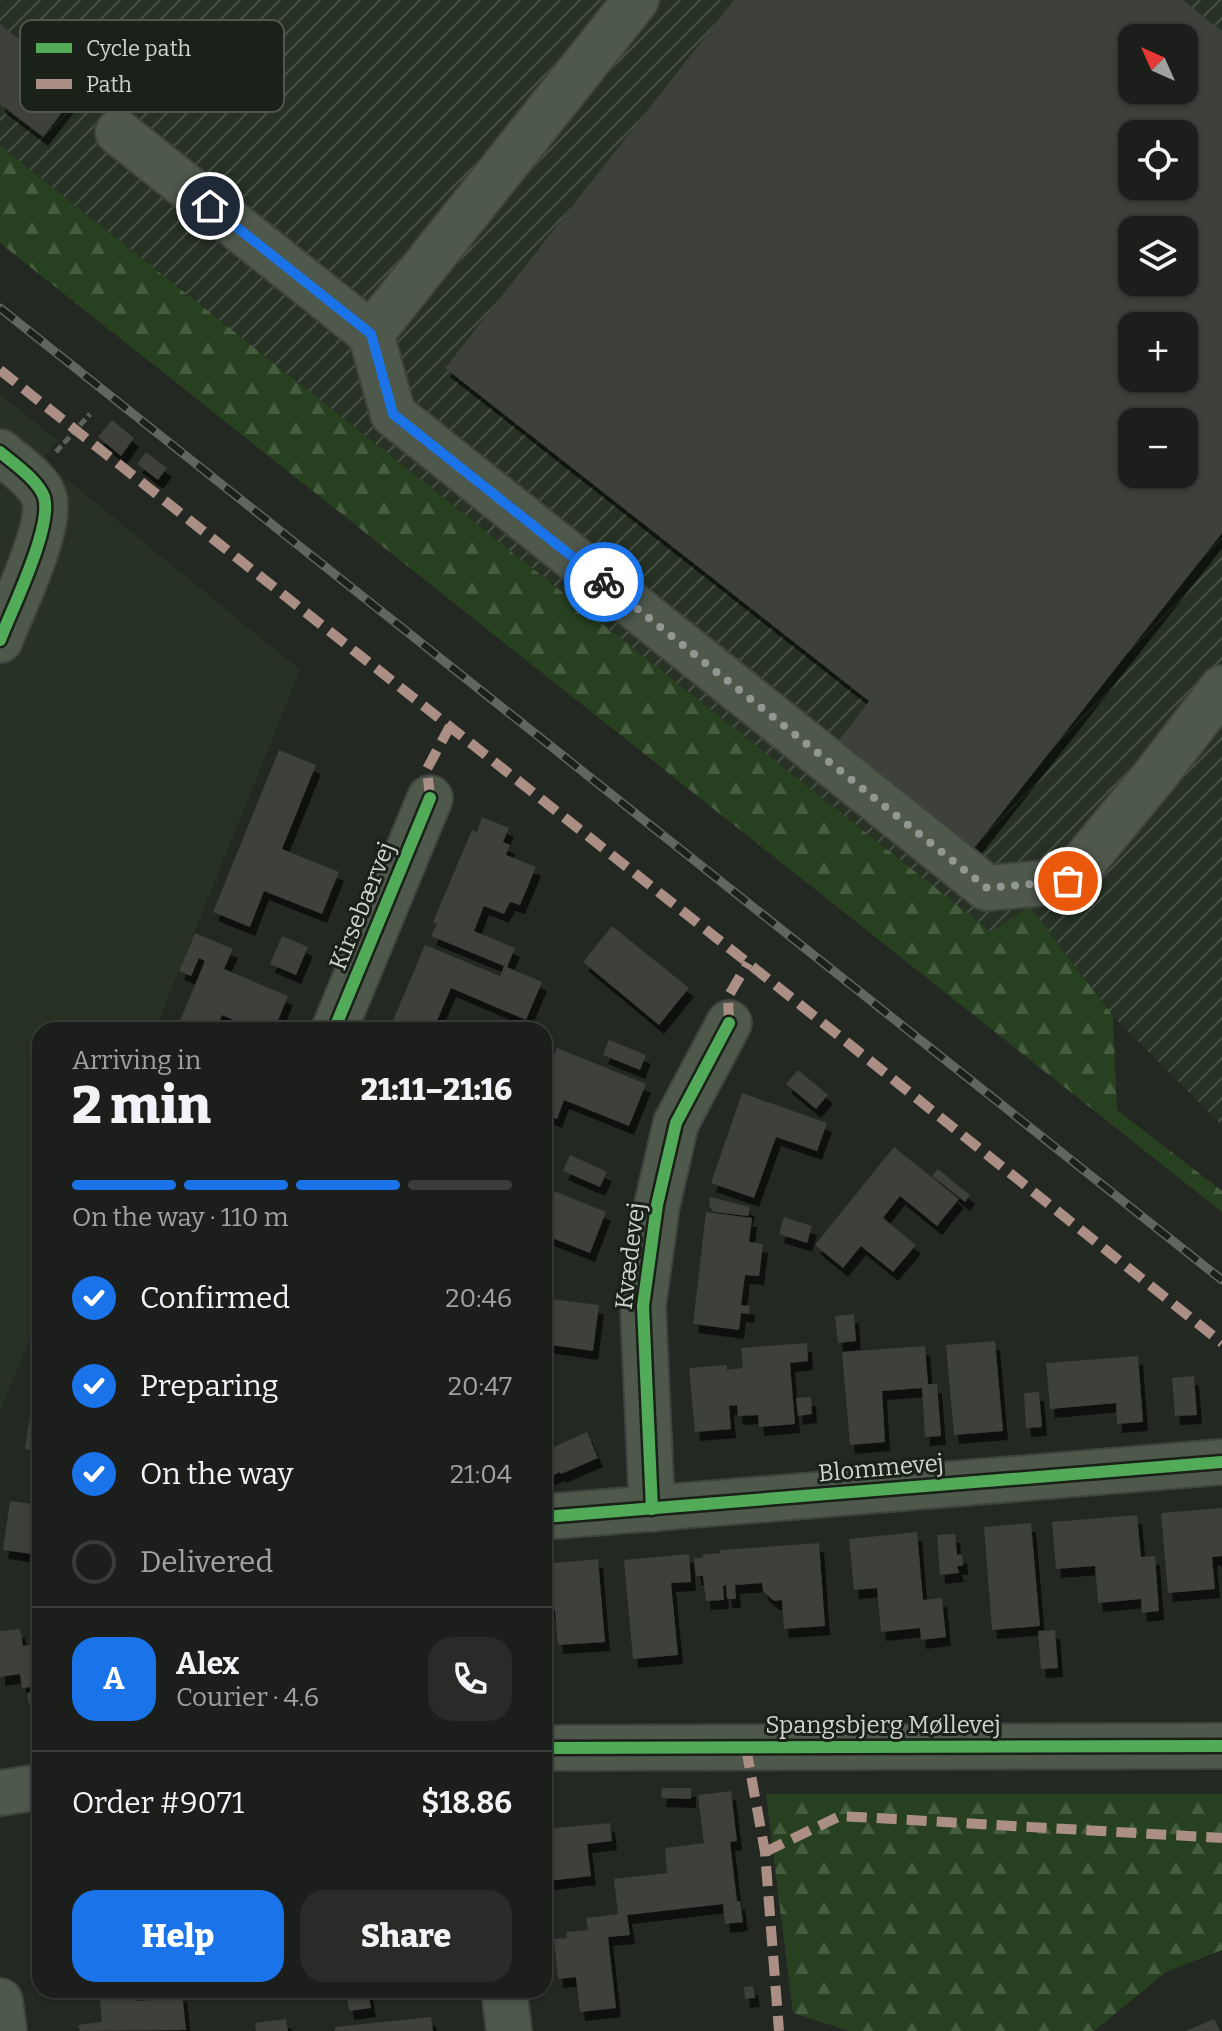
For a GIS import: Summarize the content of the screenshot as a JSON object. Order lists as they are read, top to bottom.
{
  "streets": {
    "street": [
      "Kirsebærvej",
      "Kvædevej",
      "Blommevej",
      "Spangsbjerg Møllevej"
    ]
  },
  "crossings": [
    ["Kvædevej", "Blommevej"]
  ],
  "legend": ["Cycle path", "Path"],
  "north": "top left",
  "page": {
    "map_buttons": ["+", "−"],
    "heading": ["2 min", "Arriving in", "21:11–21:16"],
    "panel": [
      "Alex",
      "Courier · 4.6",
      "Order #9071",
      "$18.86"
    ],
    "bar": "On the way · 110 m",
    "list": [
      ["Confirmed", "20:46"],
      ["Preparing", "20:47"],
      ["On the way", "21:04"],
      "Delivered"
    ],
    "round": "A",
    "buttons": ["Help", "Share"]
  }
}
